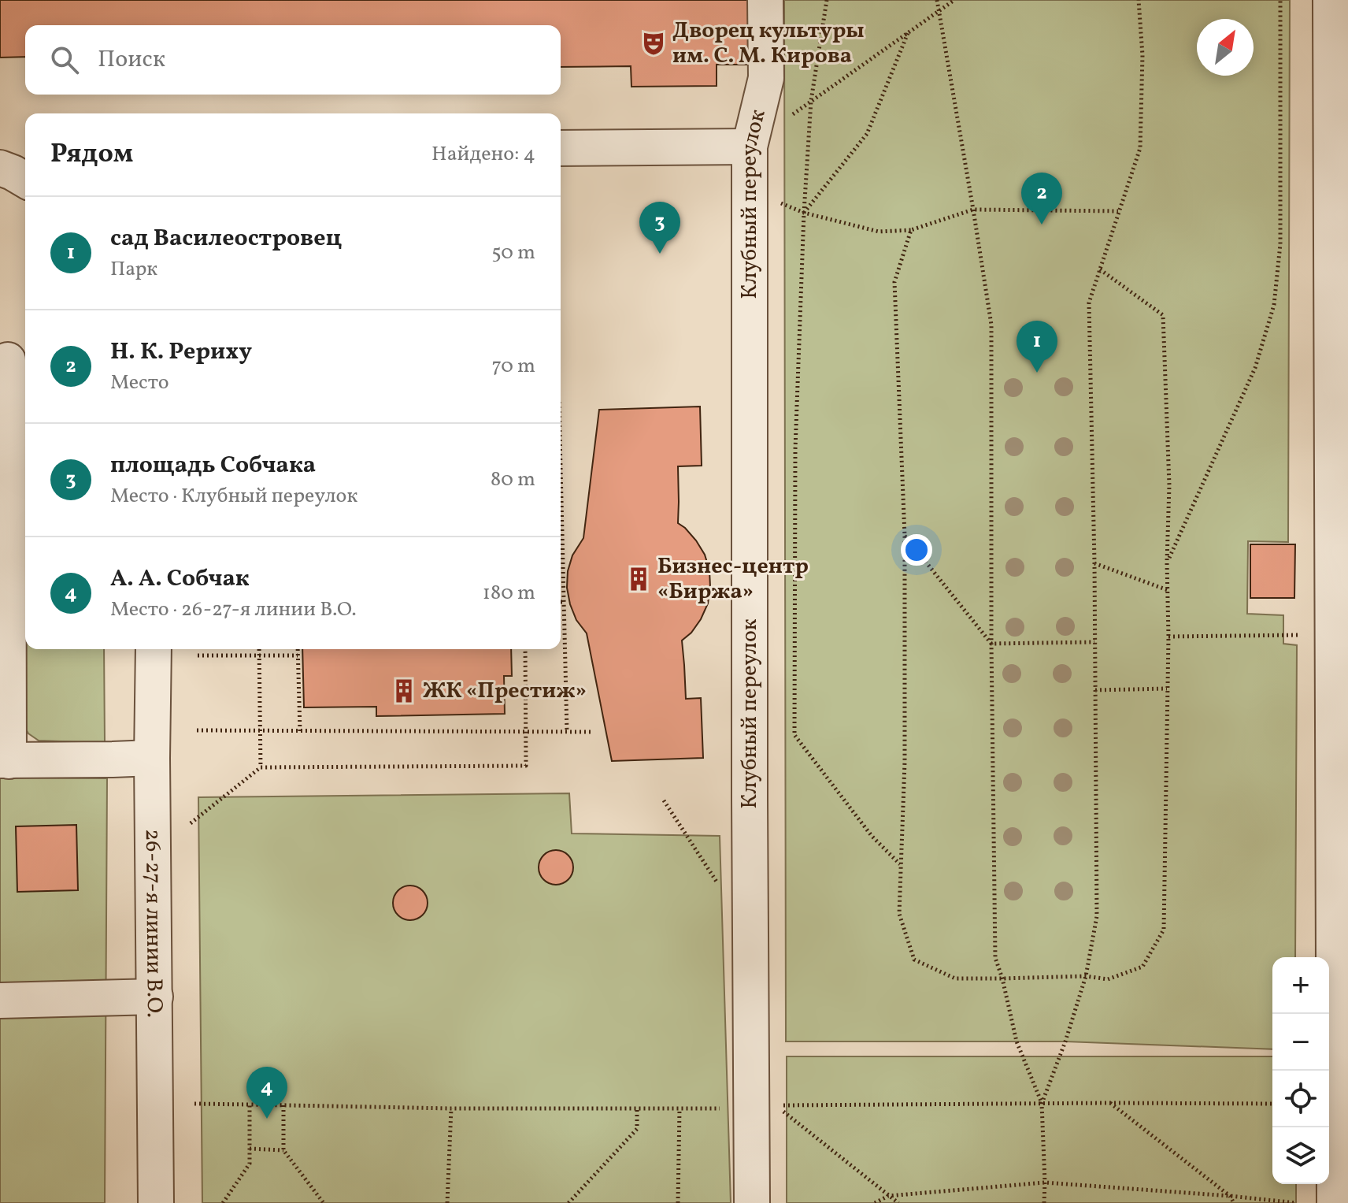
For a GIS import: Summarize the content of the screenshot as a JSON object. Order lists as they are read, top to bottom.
{
  "streets": {
    "street": ["Клубный переулок", "26-27-я линии В.О."]
  },
  "places": {
    "theatre": ["Дворец культуры им. С. М. Кирова"],
    "building": ["Бизнес-центр «Биржа»", "ЖК «Престиж»"]
  },
  "north": "top right",
  "page": {
    "search": "Поиск",
    "heading": ["Рядом", "Найдено: 4"],
    "pins": [
      "2",
      "3",
      "1",
      "4"
    ],
    "list": [
      {
        "mark": "1",
        "name": "сад Василеостровец",
        "note": "Парк",
        "value": "50 m"
      },
      {
        "mark": "2",
        "name": "Н. К. Рериху",
        "note": "Место",
        "value": "70 m"
      },
      {
        "mark": "3",
        "name": "площадь Собчака",
        "note": "Место · Клубный переулок",
        "value": "80 m"
      },
      {
        "mark": "4",
        "name": "А. А. Собчак",
        "note": "Место · 26-27-я линии В.О.",
        "value": "180 m"
      }
    ],
    "map_buttons": ["+", "−"]
  }
}
